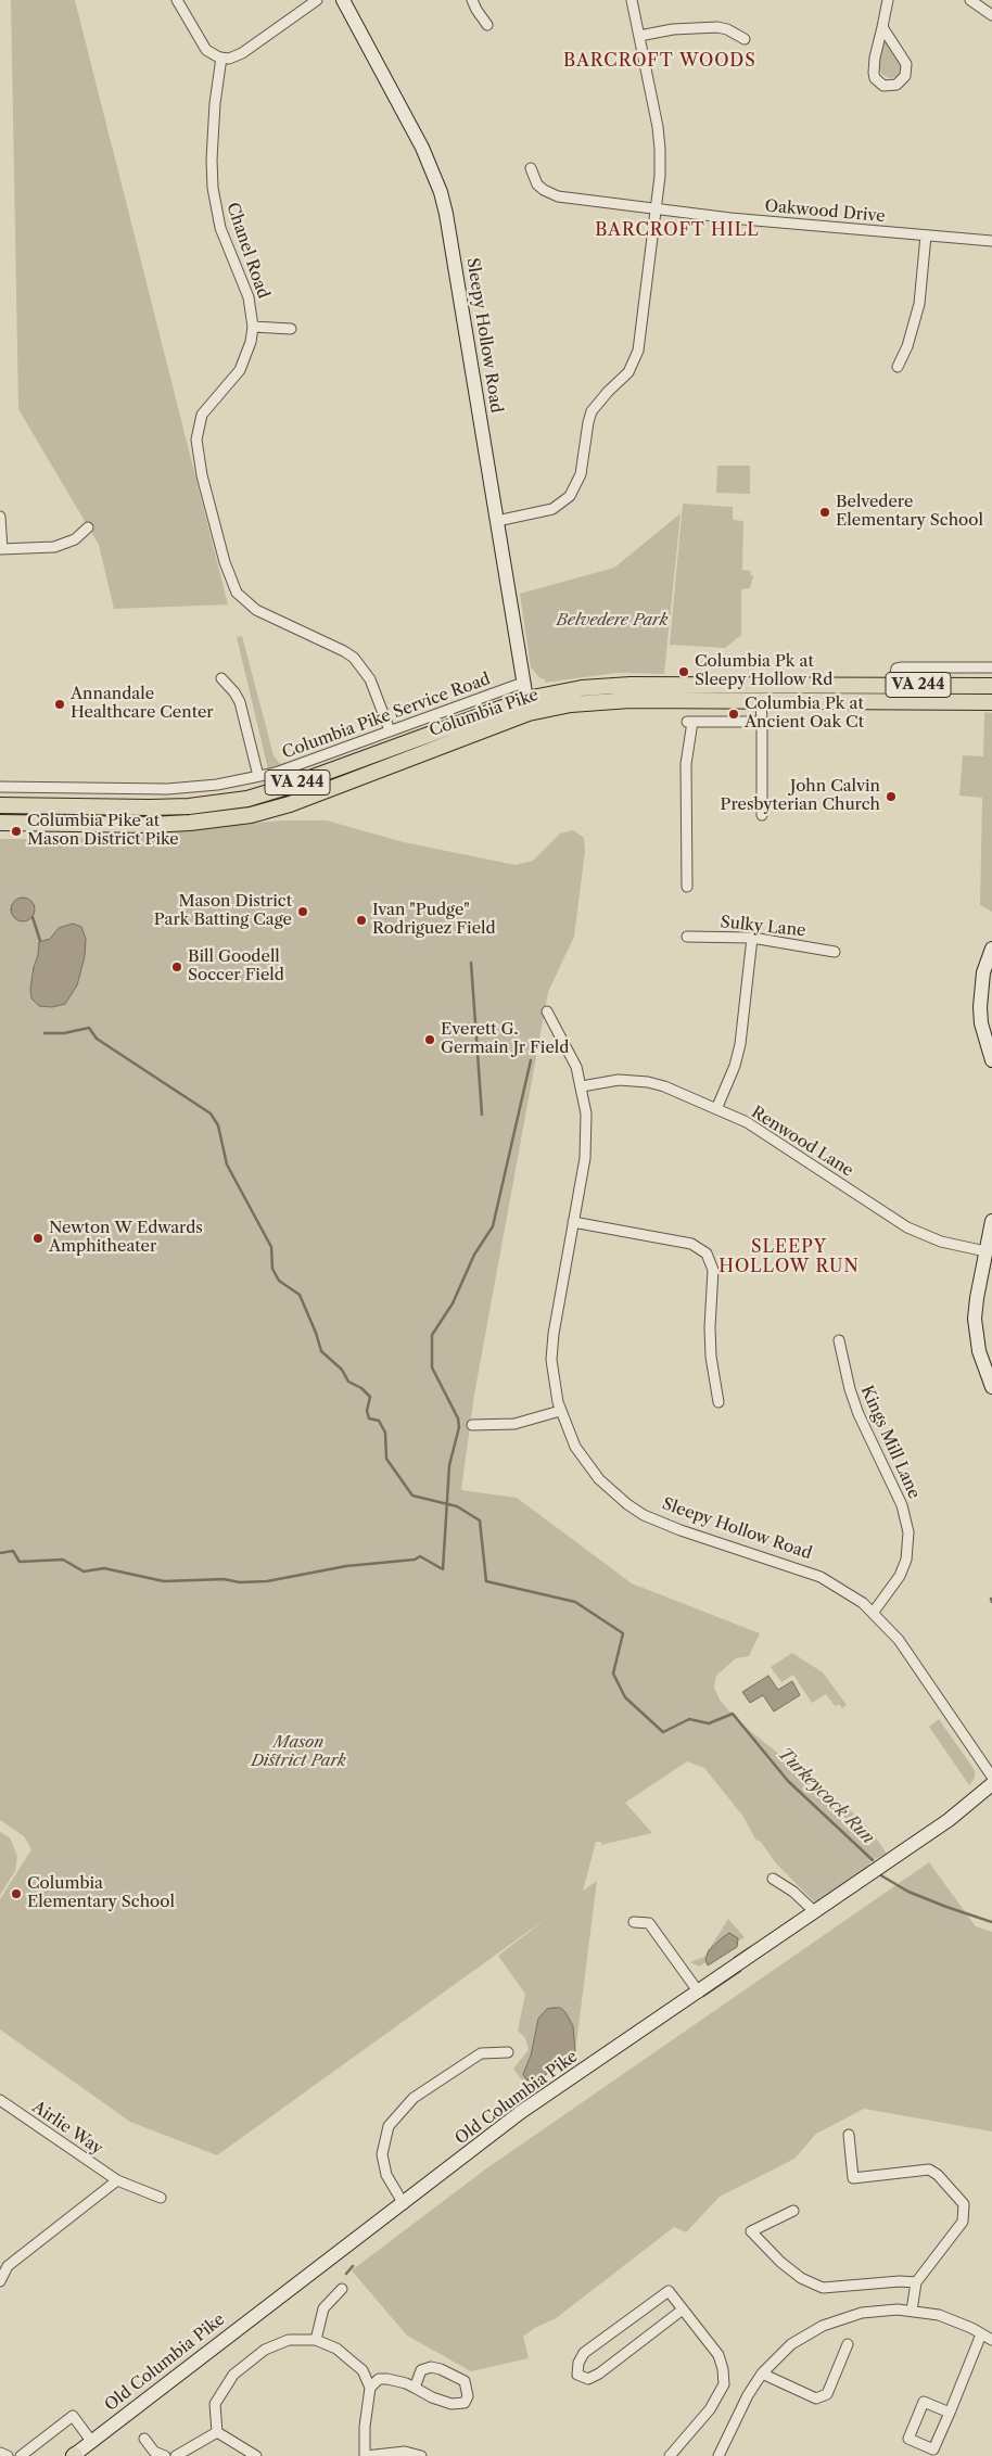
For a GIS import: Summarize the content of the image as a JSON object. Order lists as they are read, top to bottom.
{
  "streets": {
    "main road": ["VA 244", "Columbia Pike"],
    "street": [
      "Oakwood Drive",
      "Chanel Road",
      "Sleepy Hollow Road",
      "Columbia Pike Service Road",
      "Sulky Lane",
      "Renwood Lane",
      "Kings Mill Lane",
      "Old Columbia Pike",
      "Airlie Way"
    ]
  },
  "crossings": [
    ["Chanel Road", "Columbia Pike Service Road"],
    ["Sleepy Hollow Road", "Columbia Pike"],
    ["Sleepy Hollow Road", "Columbia Pike Service Road"],
    ["Sleepy Hollow Road", "Renwood Lane"],
    ["Sleepy Hollow Road", "Kings Mill Lane"]
  ],
  "districts": ["BARCROFT WOODS", "BARCROFT HILL", "SLEEPY HOLLOW RUN"],
  "water": ["Turkeycock Run"],
  "parks": ["Belvedere Park", "Mason District Park"],
  "places": [
    "Belvedere Elementary School",
    "Columbia Pk at Sleepy Hollow Rd",
    "Annandale Healthcare Center",
    "Columbia Pk at Ancient Oak Ct",
    "John Calvin Presbyterian Church",
    "Columbia Pike at Mason District Pike",
    "Mason District Park Batting Cage",
    "Ivan \"Pudge\" Rodriguez Field",
    "Bill Goodell Soccer Field",
    "Everett G. Germain Jr Field",
    "Newton W Edwards Amphitheater",
    "Columbia Elementary School"
  ]
}
